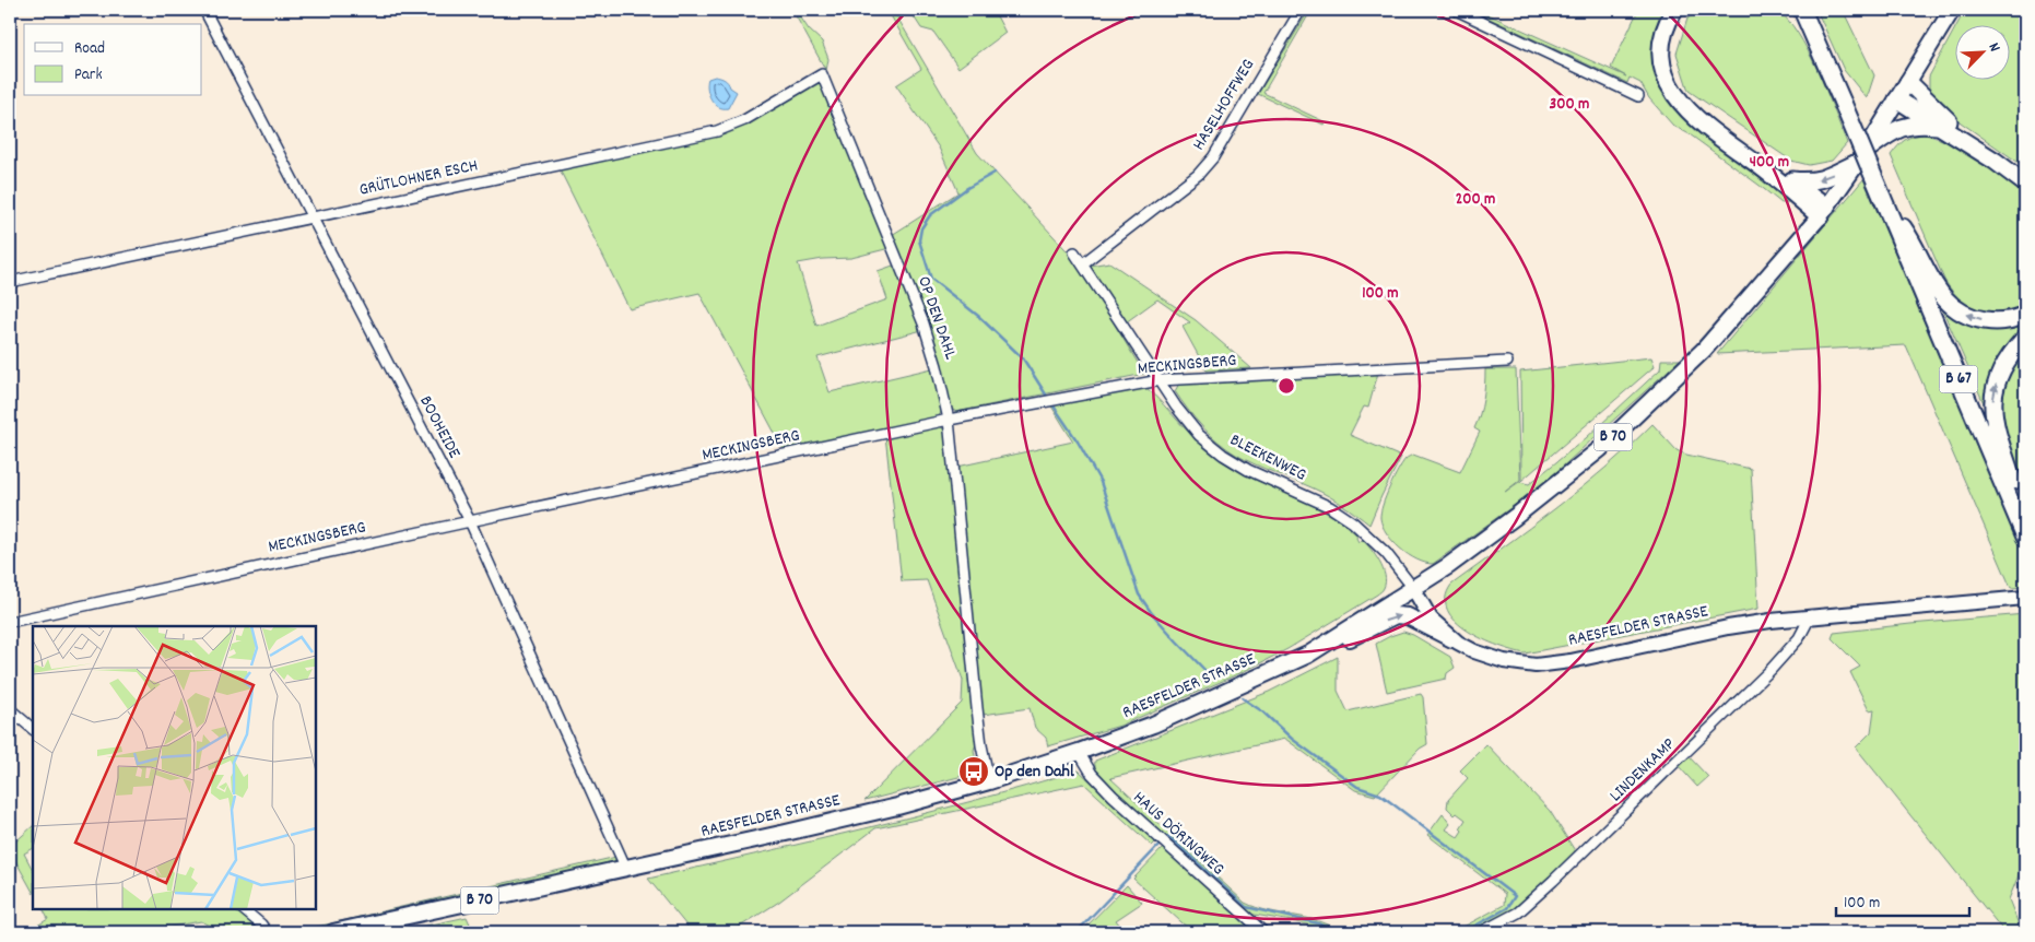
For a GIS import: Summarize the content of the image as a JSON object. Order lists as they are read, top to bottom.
{
  "streets": {
    "highway": ["B 67"],
    "main road": ["B 70", "RAESFELDER STRASSE"],
    "street": [
      "HASELHOFFWEG",
      "GRÜTLOHNER ESCH",
      "OP DEN DAHL",
      "MECKINGSBERG",
      "BOOHEIDE",
      "BLEEKENWEG",
      "LINDENKAMP",
      "HAUS DÖRINGWEG"
    ]
  },
  "crossings": [
    ["HASELHOFFWEG", "BLEEKENWEG"],
    ["GRÜTLOHNER ESCH", "OP DEN DAHL"],
    ["GRÜTLOHNER ESCH", "BOOHEIDE"],
    ["OP DEN DAHL", "MECKINGSBERG"],
    ["OP DEN DAHL", "RAESFELDER STRASSE"],
    ["MECKINGSBERG", "BOOHEIDE"],
    ["MECKINGSBERG", "BLEEKENWEG"],
    ["BOOHEIDE", "RAESFELDER STRASSE"],
    ["B 70", "BLEEKENWEG"],
    ["B 70", "RAESFELDER STRASSE"],
    ["BLEEKENWEG", "RAESFELDER STRASSE"],
    ["RAESFELDER STRASSE", "LINDENKAMP"],
    ["RAESFELDER STRASSE", "HAUS DÖRINGWEG"]
  ],
  "places": {
    "bus stop": ["Op den Dahl"]
  },
  "legend": ["Road", "Park"],
  "scale_bar": "100 m",
  "north": "top right",
  "rings": [
    "300 m",
    "400 m",
    "200 m",
    "100 m"
  ]
}
